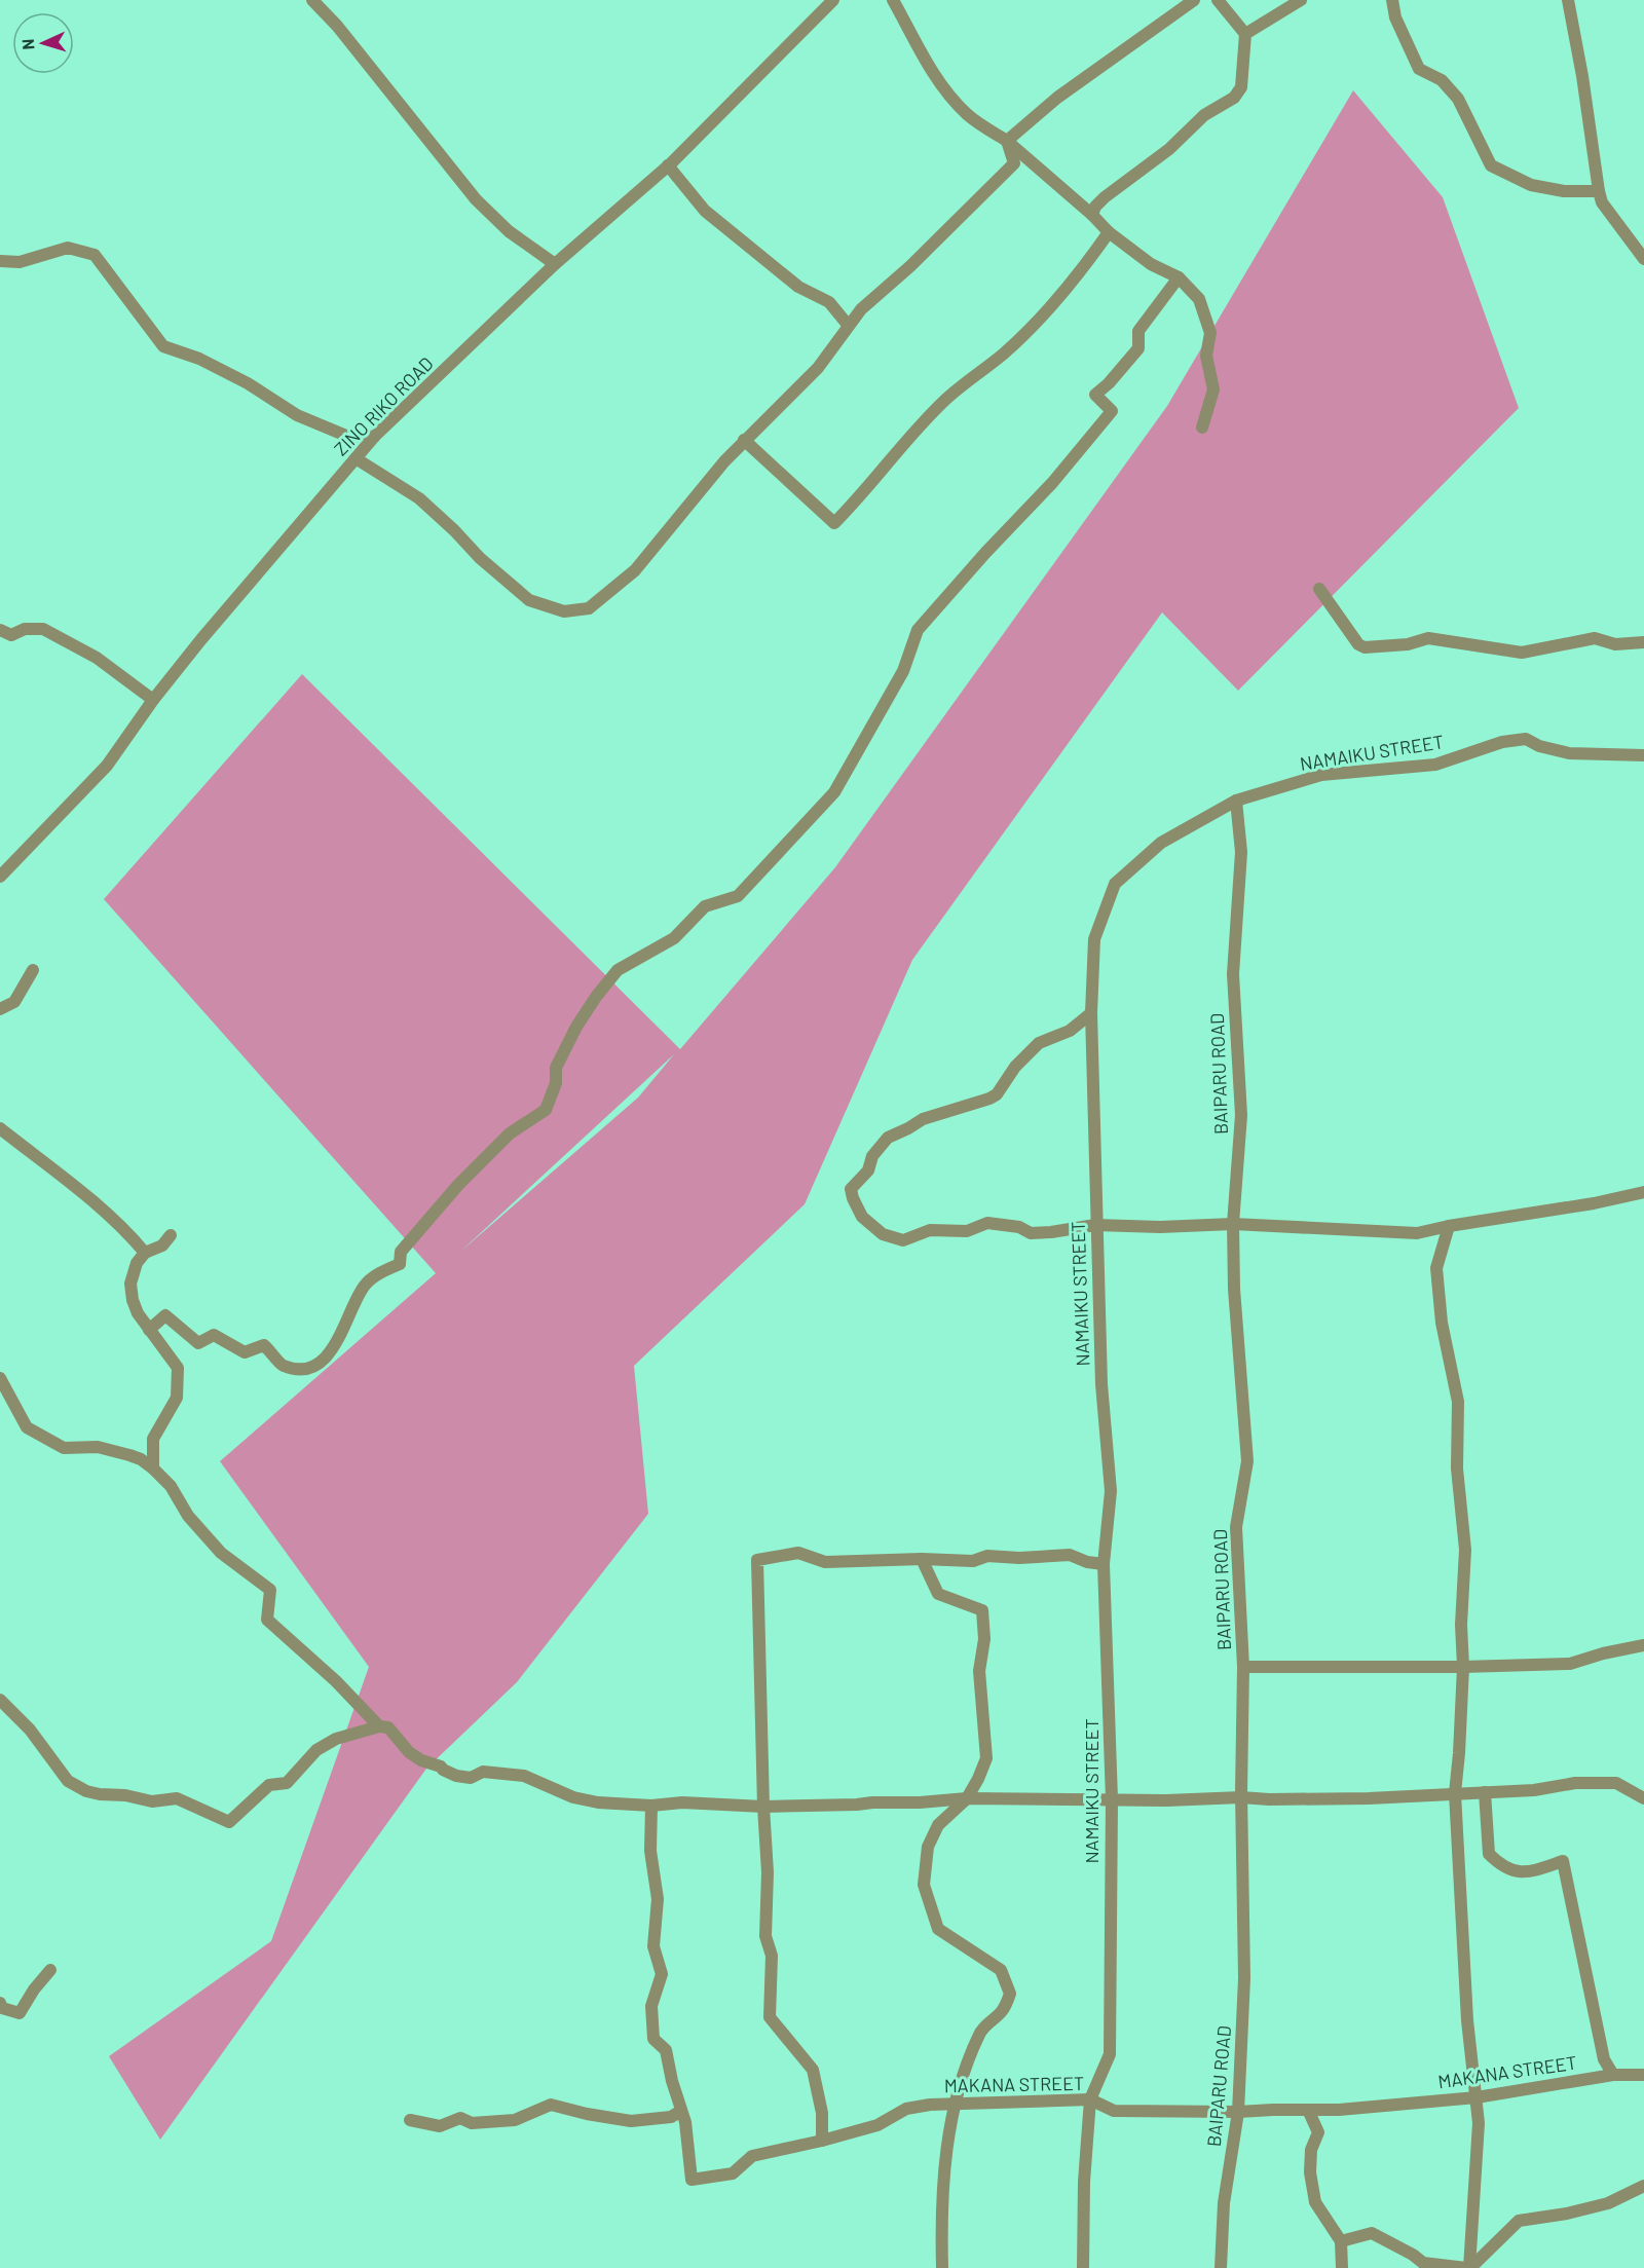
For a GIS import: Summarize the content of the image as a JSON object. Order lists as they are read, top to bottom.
{
  "streets": {
    "street": [
      "ZINO RIKO ROAD",
      "NAMAIKU STREET",
      "BAIPARU ROAD",
      "MAKANA STREET"
    ]
  },
  "crossings": [
    ["NAMAIKU STREET", "BAIPARU ROAD"],
    ["NAMAIKU STREET", "MAKANA STREET"],
    ["BAIPARU ROAD", "MAKANA STREET"]
  ],
  "north": "left"
}
